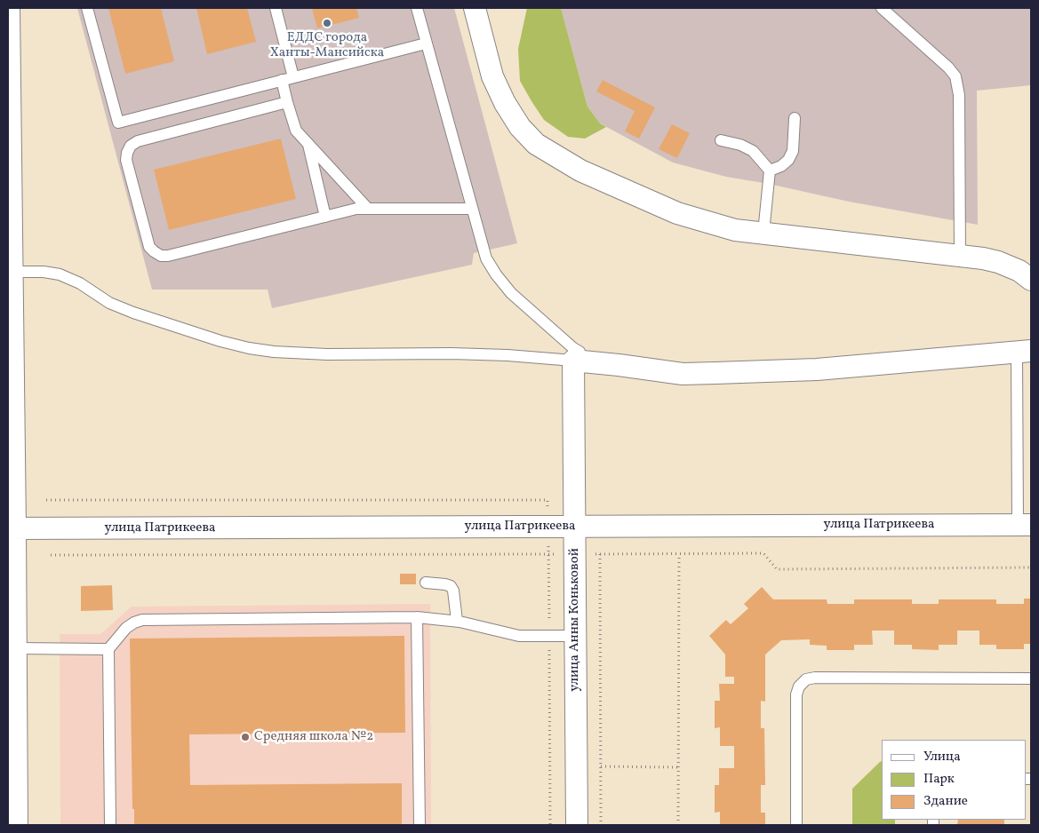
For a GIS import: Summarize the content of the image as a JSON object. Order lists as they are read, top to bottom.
{
  "streets": {
    "street": ["улица Патрикеева", "улица Анны Коньковой"]
  },
  "crossings": [
    ["улица Патрикеева", "улица Анны Коньковой"]
  ],
  "places": ["ЕДДС города Ханты-Мансийска", "Средняя школа №2"],
  "legend": ["Улица", "Парк", "Здание"]
}
